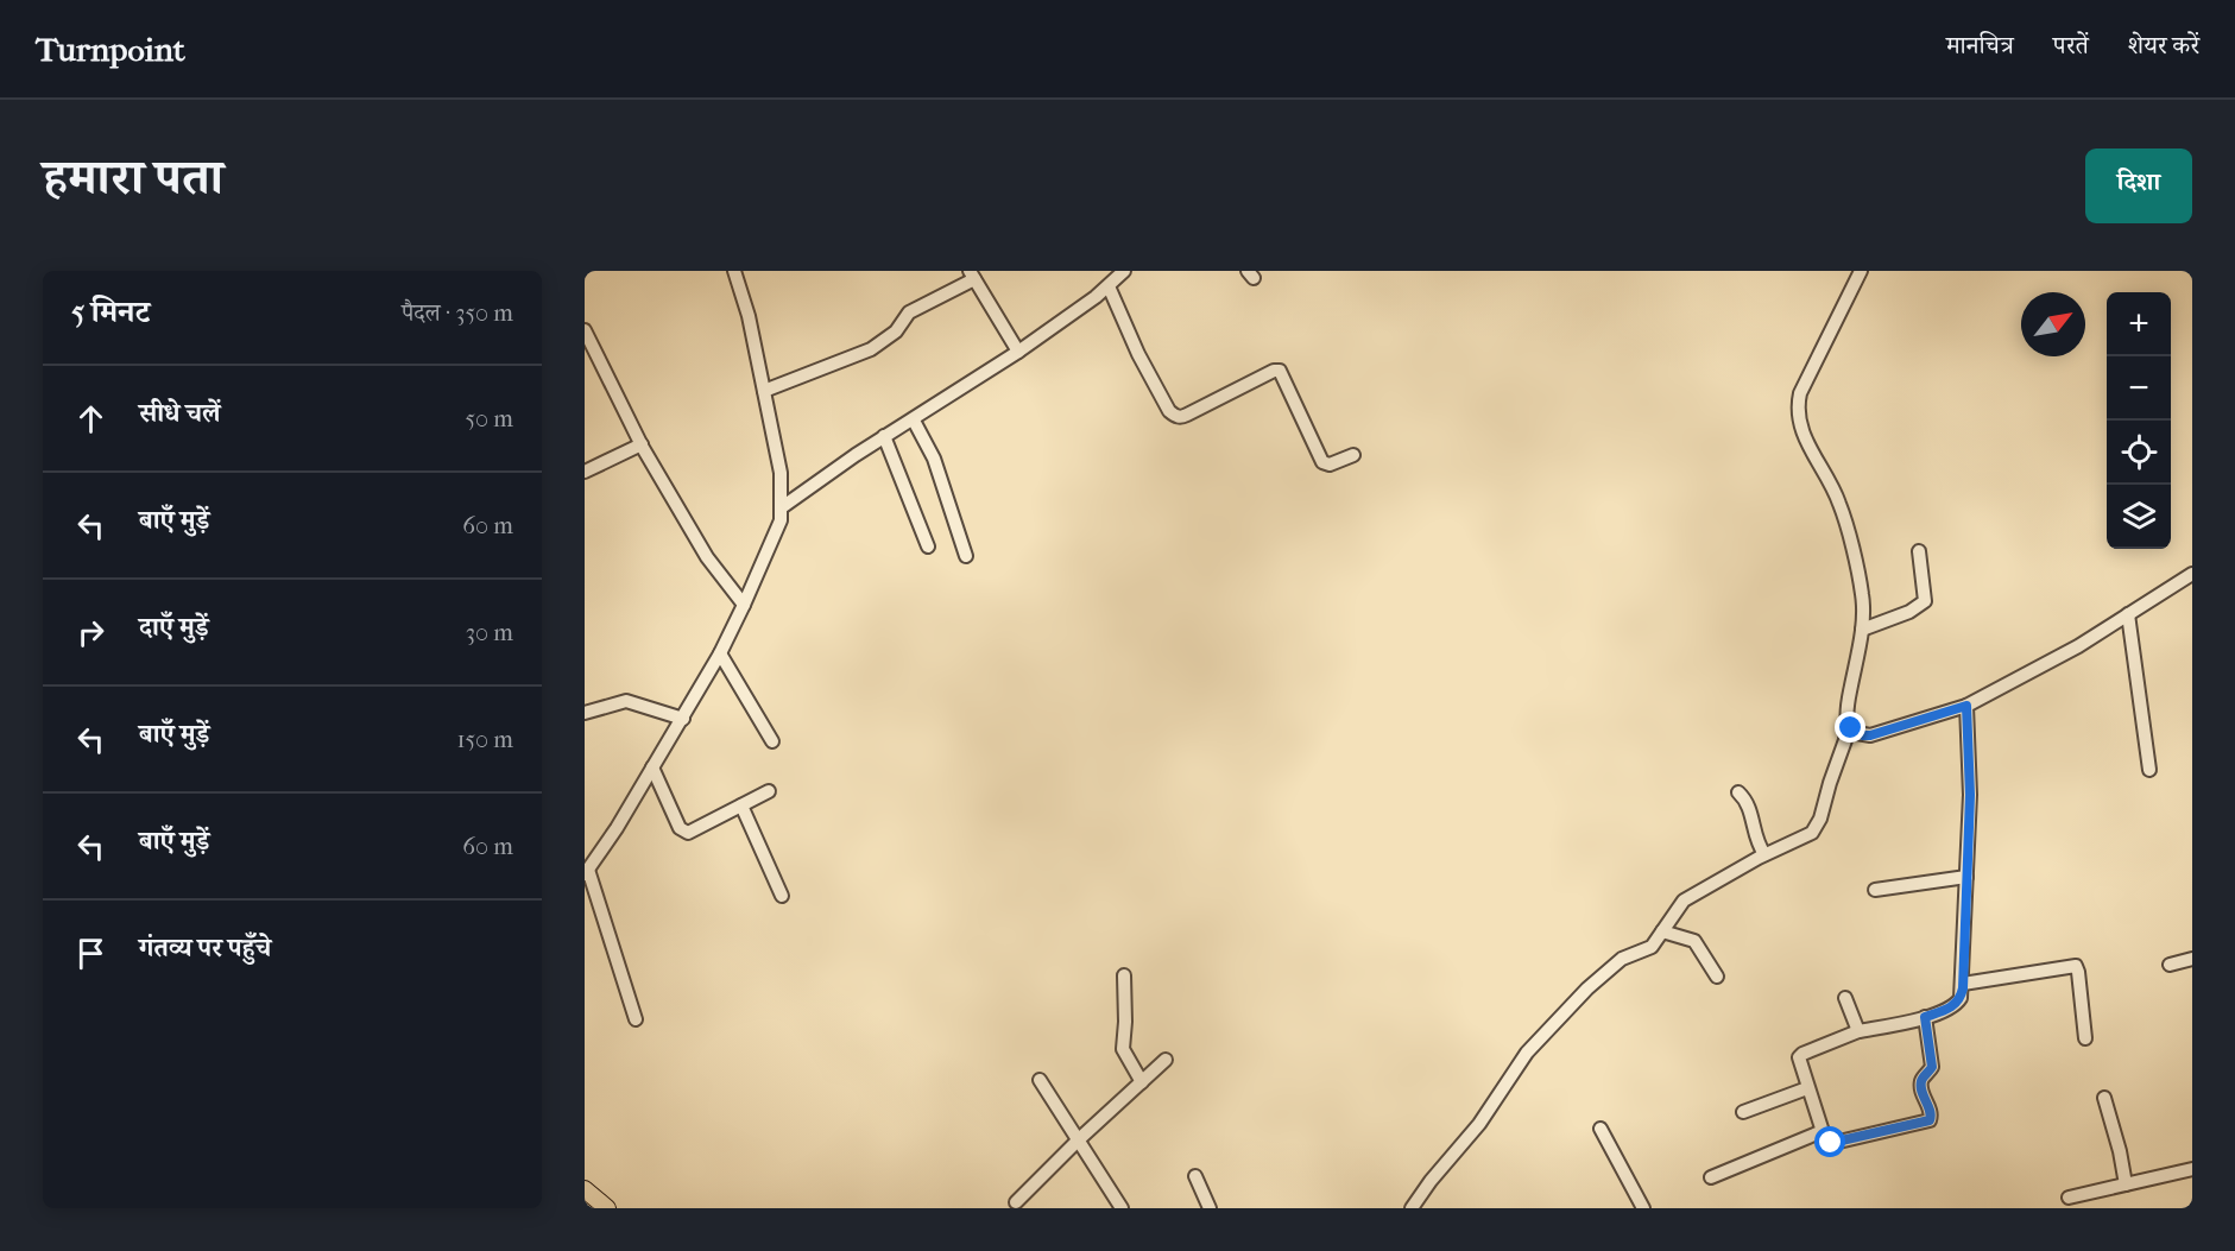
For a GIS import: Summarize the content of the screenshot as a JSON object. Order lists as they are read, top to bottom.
{
  "north": "top right",
  "page": {
    "header": "Turnpoint",
    "nav": ["मानचित्र", "परतें", "शेयर करें"],
    "title": "हमारा पता",
    "buttons": "दिशा",
    "heading": ["5 मिनट", "पैदल · 350 m"],
    "map_buttons": ["+", "−"],
    "list": [
      ["सीधे चलें", "50 m"],
      ["बाएँ मुड़ें", "60 m"],
      ["दाएँ मुड़ें", "30 m"],
      ["बाएँ मुड़ें", "150 m"],
      ["बाएँ मुड़ें", "60 m"],
      "गंतव्य पर पहुँचे"
    ]
  }
}
